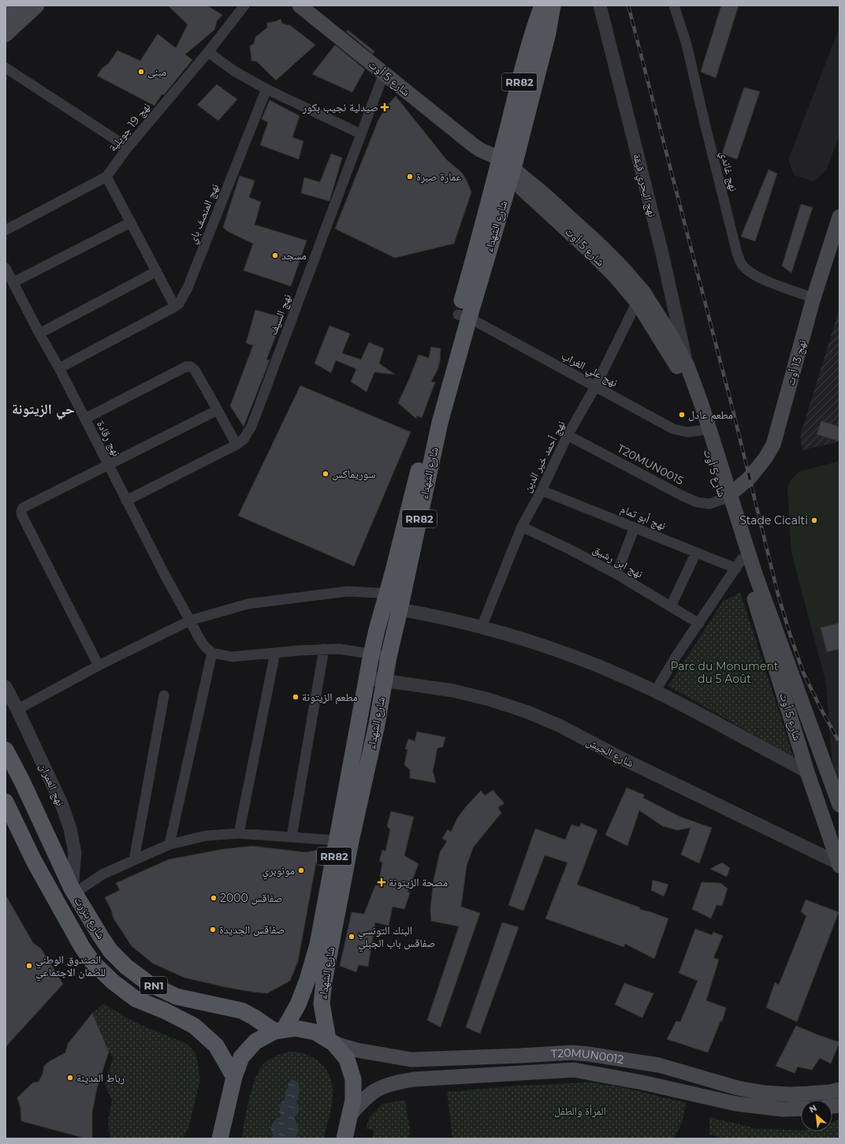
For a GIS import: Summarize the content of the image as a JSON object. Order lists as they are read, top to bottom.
{
  "streets": {
    "main road": [
      "شارع 5 أوت",
      "RR82",
      "شارع الشهداء",
      "نهج 13 أوت",
      "شارع بنزرت",
      "RN1",
      "T20MUN0012"
    ],
    "street": [
      "نهج 19 جويلية",
      "نهج غاندي",
      "نهج البحري قيقة",
      "نهج المنصف باي",
      "نهج السيف",
      "نهج علي الغراب",
      "نهج رقادة",
      "نهج أحمد خير الدين",
      "T20MUN0015",
      "نهج أبو تمام",
      "نهج ابن رشيق",
      "شارع الجيش",
      "نهج العمران"
    ]
  },
  "crossings": [
    ["شارع 5 أوت", "نهج البحري قيقة"],
    ["شارع 5 أوت", "شارع الشهداء"],
    ["شارع 5 أوت", "نهج السيف"],
    ["شارع 5 أوت", "نهج 13 أوت"],
    ["شارع 5 أوت", "نهج علي الغراب"],
    ["شارع 5 أوت", "نهج أحمد خير الدين"],
    ["شارع 5 أوت", "T20MUN0015"],
    ["شارع 5 أوت", "نهج أبو تمام"],
    ["شارع 5 أوت", "شارع الجيش"],
    ["نهج غاندي", "نهج 13 أوت"],
    ["شارع الشهداء", "نهج علي الغراب"],
    ["شارع الشهداء", "شارع الجيش"],
    ["شارع الشهداء", "شارع بنزرت"],
    ["شارع الشهداء", "T20MUN0012"],
    ["نهج السيف", "نهج رقادة"],
    ["نهج 13 أوت", "T20MUN0015"],
    ["نهج علي الغراب", "نهج أحمد خير الدين"],
    ["نهج أحمد خير الدين", "T20MUN0015"],
    ["نهج أحمد خير الدين", "نهج أبو تمام"],
    ["نهج أحمد خير الدين", "نهج ابن رشيق"],
    ["نهج العمران", "شارع بنزرت"]
  ],
  "districts": ["حي الزيتونة"],
  "parks": ["Parc du Monument du 5 Août", "المرأة والطفل"],
  "places": {
    "other": [
      "مبنى",
      "عمارة صبرة",
      "مسجد",
      "مطعم عادل",
      "سوريماكس",
      "Stade Cicalti",
      "مطعم الزيتونة",
      "مونوبري",
      "صفاقس 2000",
      "صفاقس الجديدة",
      "البنك التونسي صفاقس باب الجبلي",
      "الصندوق الوطني للضمان الاجتماعي",
      "رباط المدينة"
    ],
    "health": ["صيدلية نجيب بكور", "مصحة الزيتونة"]
  },
  "north": "top left"
}
